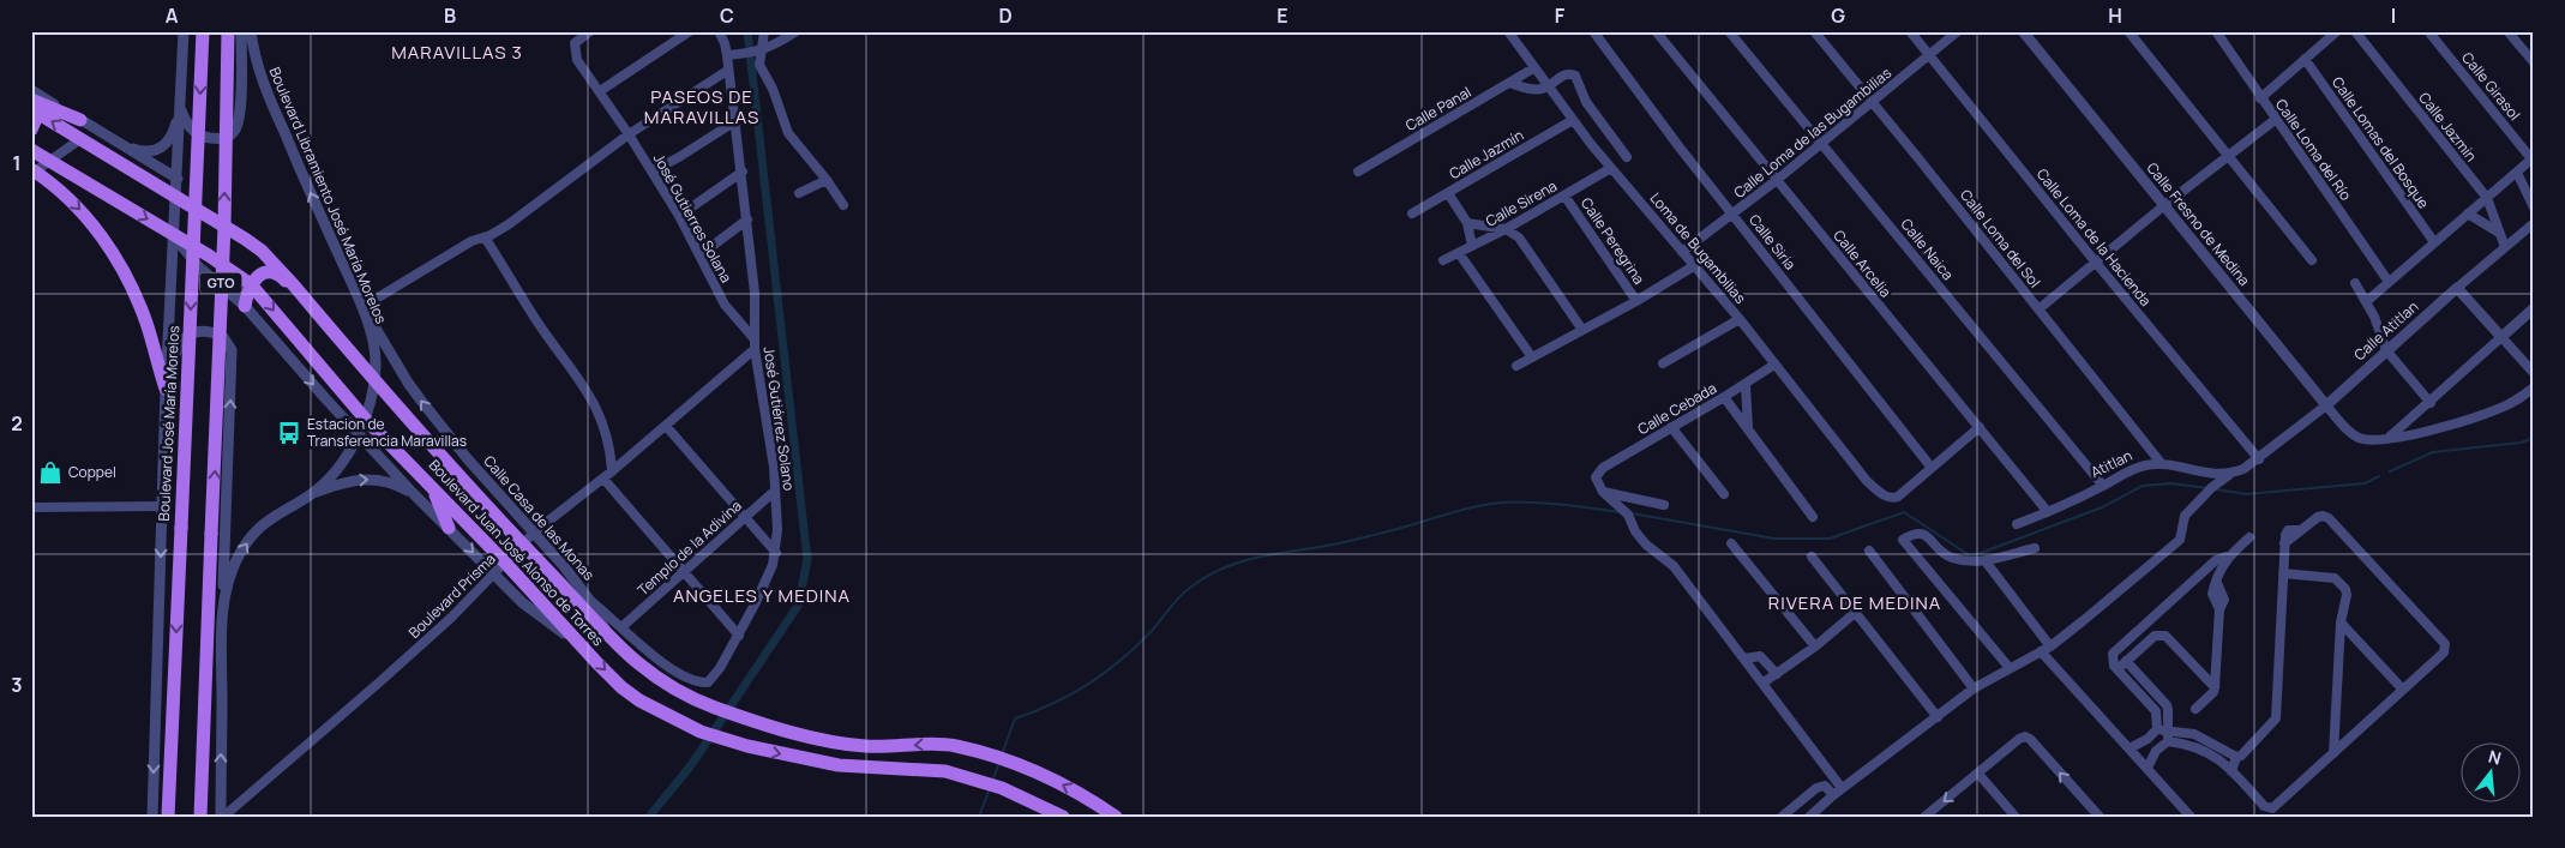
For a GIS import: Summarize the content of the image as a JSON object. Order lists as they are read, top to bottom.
{
  "streets": {
    "main road": ["GTO", "Boulevard José María Morelos", "Boulevard Juan José Alonso de Torres"],
    "street": [
      "Calle Girasol",
      "Calle Panal",
      "Calle Jazmín",
      "Calle Loma de las Bugambilias",
      "Calle Lomas del Bosque",
      "Calle Loma del Río",
      "Boulevard Libramiento José María Morelos",
      "Calle Sirena",
      "José Gutierres Solana",
      "Calle Fresno de Medina",
      "Calle Loma de la Hacienda",
      "Calle Loma del Sol",
      "Calle Peregrina",
      "Calle Siria",
      "Loma de Bugambilias",
      "Calle Naica",
      "Calle Arcelia",
      "Calle Atitlan",
      "Calle Cebada",
      "José Gutiérrez Solano",
      "Atitlan",
      "Calle Casa de las Monas",
      "Templo de la Adivina",
      "Boulevard Prisma"
    ]
  },
  "crossings": [
    ["Calle Panal", "Loma de Bugambilias"],
    ["Calle Jazmín", "Loma de Bugambilias"],
    ["Calle Jazmín", "Calle Atitlan"],
    ["Calle Loma de las Bugambilias", "Calle Loma de la Hacienda"],
    ["Calle Loma de las Bugambilias", "Calle Loma del Sol"],
    ["Calle Loma de las Bugambilias", "Calle Siria"],
    ["Calle Loma de las Bugambilias", "Loma de Bugambilias"],
    ["Calle Loma de las Bugambilias", "Calle Naica"],
    ["Calle Loma de las Bugambilias", "Calle Arcelia"],
    ["Boulevard Libramiento José María Morelos", "Calle Casa de las Monas"],
    ["Boulevard Libramiento José María Morelos", "Boulevard Juan José Alonso de Torres"],
    ["Boulevard Libramiento José María Morelos", "Boulevard Prisma"],
    ["Calle Sirena", "Calle Peregrina"],
    ["Calle Sirena", "Loma de Bugambilias"],
    ["José Gutierres Solana", "José Gutiérrez Solano"],
    ["José Gutierres Solana", "Boulevard Prisma"],
    ["Calle Fresno de Medina", "Calle Atitlan"],
    ["Calle Loma de la Hacienda", "Calle Atitlan"],
    ["Calle Loma del Sol", "Atitlan"],
    ["Calle Siria", "Loma de Bugambilias"],
    ["Loma de Bugambilias", "Calle Cebada"],
    ["Calle Naica", "Atitlan"],
    ["Calle Arcelia", "Atitlan"],
    ["José Gutiérrez Solano", "Calle Casa de las Monas"],
    ["José Gutiérrez Solano", "Templo de la Adivina"],
    ["José Gutiérrez Solano", "Boulevard Prisma"],
    ["Calle Casa de las Monas", "Templo de la Adivina"],
    ["Calle Casa de las Monas", "Boulevard Prisma"],
    ["Boulevard Juan José Alonso de Torres", "Boulevard Prisma"]
  ],
  "districts": [
    "MARAVILLAS 3",
    "PASEOS DE MARAVILLAS",
    "ANGELES Y MEDINA",
    "RIVERA DE MEDINA"
  ],
  "places": {
    "bus stop": ["Estacion de Transferencia Maravillas"],
    "shop": ["Coppel"]
  },
  "north": "top",
  "grid": {
    "columns": [
      "A",
      "B",
      "C",
      "D",
      "E",
      "F",
      "G",
      "H",
      "I"
    ],
    "rows": ["1", "2", "3"]
  }
}
